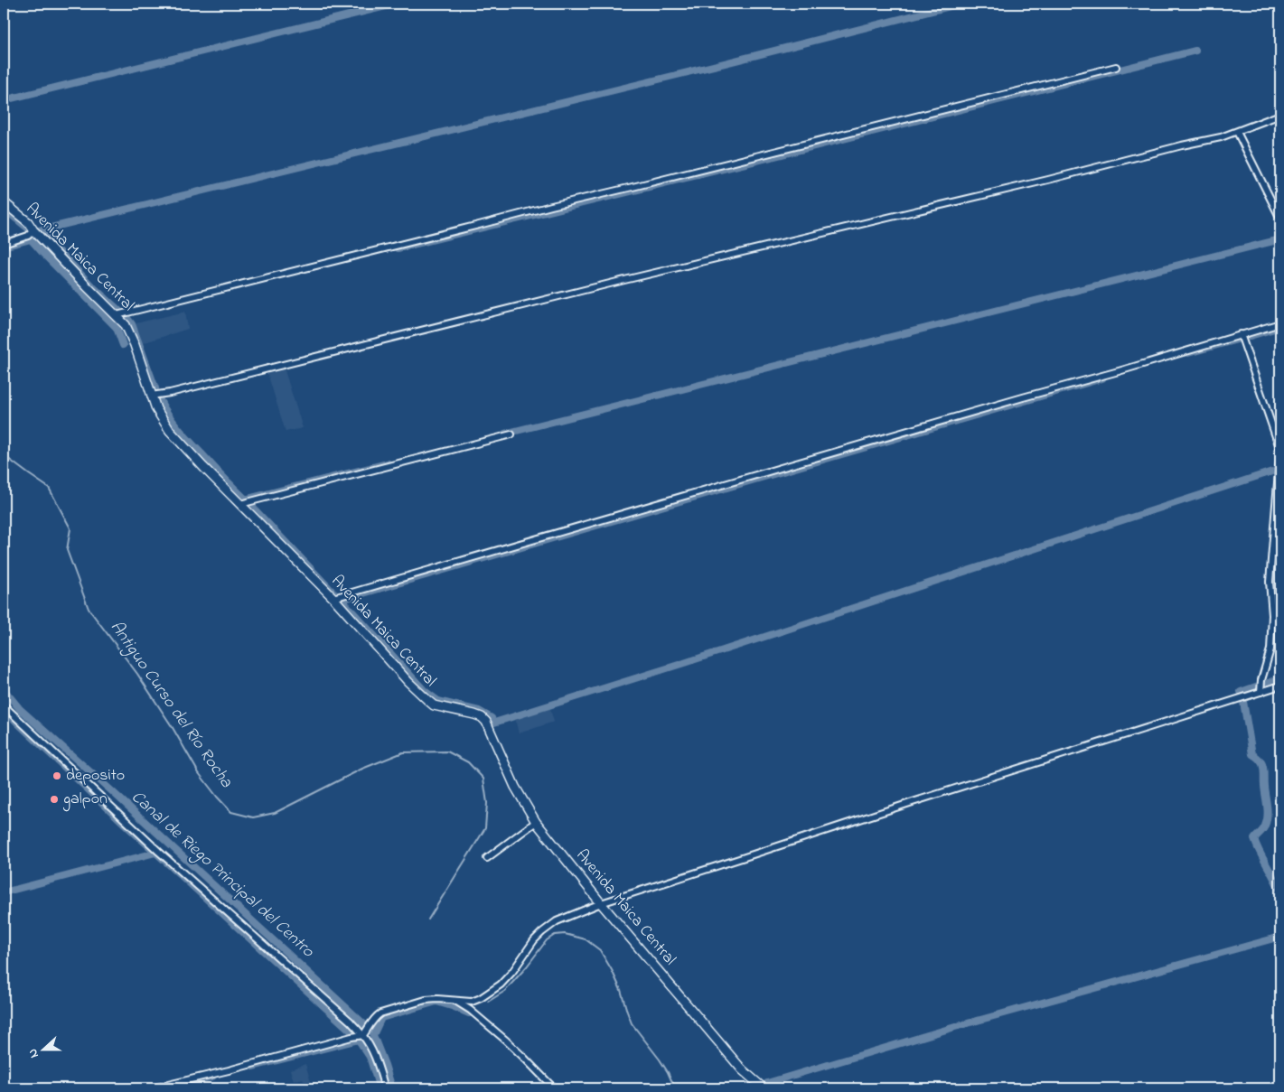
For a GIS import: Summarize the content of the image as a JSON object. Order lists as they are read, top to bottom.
{
  "streets": {
    "street": ["Avenida Maica Central"]
  },
  "water": ["Antiguo Curso del Río Rocha", "Canal de Riego Principal del Centro"],
  "places": ["deposito", "galpon"],
  "north": "left"
}
